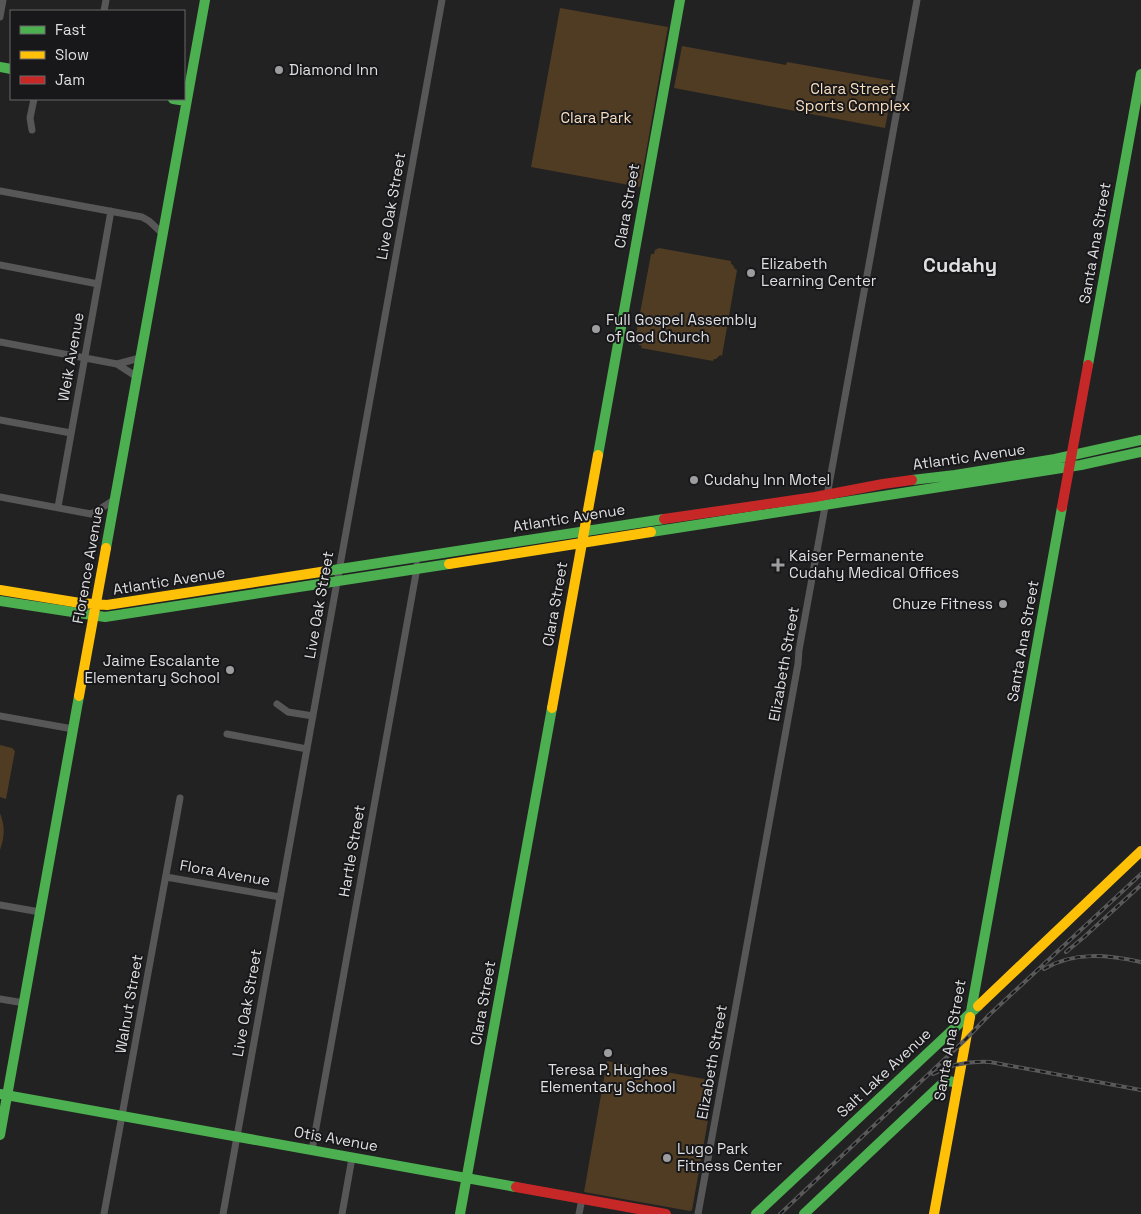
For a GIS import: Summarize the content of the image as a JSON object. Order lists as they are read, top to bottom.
{
  "streets": {
    "street": [
      "Live Oak Street",
      "Clara Street",
      "Santa Ana Street",
      "Weik Avenue",
      "Atlantic Avenue",
      "Florence Avenue",
      "Elizabeth Street",
      "Hartle Street",
      "Flora Avenue",
      "Walnut Street",
      "Salt Lake Avenue",
      "Otis Avenue"
    ]
  },
  "crossings": [
    ["Live Oak Street", "Atlantic Avenue"],
    ["Live Oak Street", "Flora Avenue"],
    ["Live Oak Street", "Otis Avenue"],
    ["Clara Street", "Atlantic Avenue"],
    ["Clara Street", "Otis Avenue"],
    ["Santa Ana Street", "Atlantic Avenue"],
    ["Santa Ana Street", "Salt Lake Avenue"],
    ["Atlantic Avenue", "Florence Avenue"],
    ["Atlantic Avenue", "Elizabeth Street"],
    ["Atlantic Avenue", "Hartle Street"],
    ["Florence Avenue", "Otis Avenue"],
    ["Hartle Street", "Otis Avenue"],
    ["Flora Avenue", "Walnut Street"],
    ["Walnut Street", "Otis Avenue"]
  ],
  "districts": ["Cudahy"],
  "parks": ["Clara Street Sports Complex", "Clara Park"],
  "places": {
    "other": [
      "Diamond Inn",
      "Elizabeth Learning Center",
      "Full Gospel Assembly of God Church",
      "Cudahy Inn Motel",
      "Chuze Fitness",
      "Jaime Escalante Elementary School",
      "Teresa P. Hughes Elementary School",
      "Lugo Park Fitness Center"
    ],
    "health": ["Kaiser Permanente Cudahy Medical Offices"]
  },
  "legend": ["Fast", "Slow", "Jam"]
}
